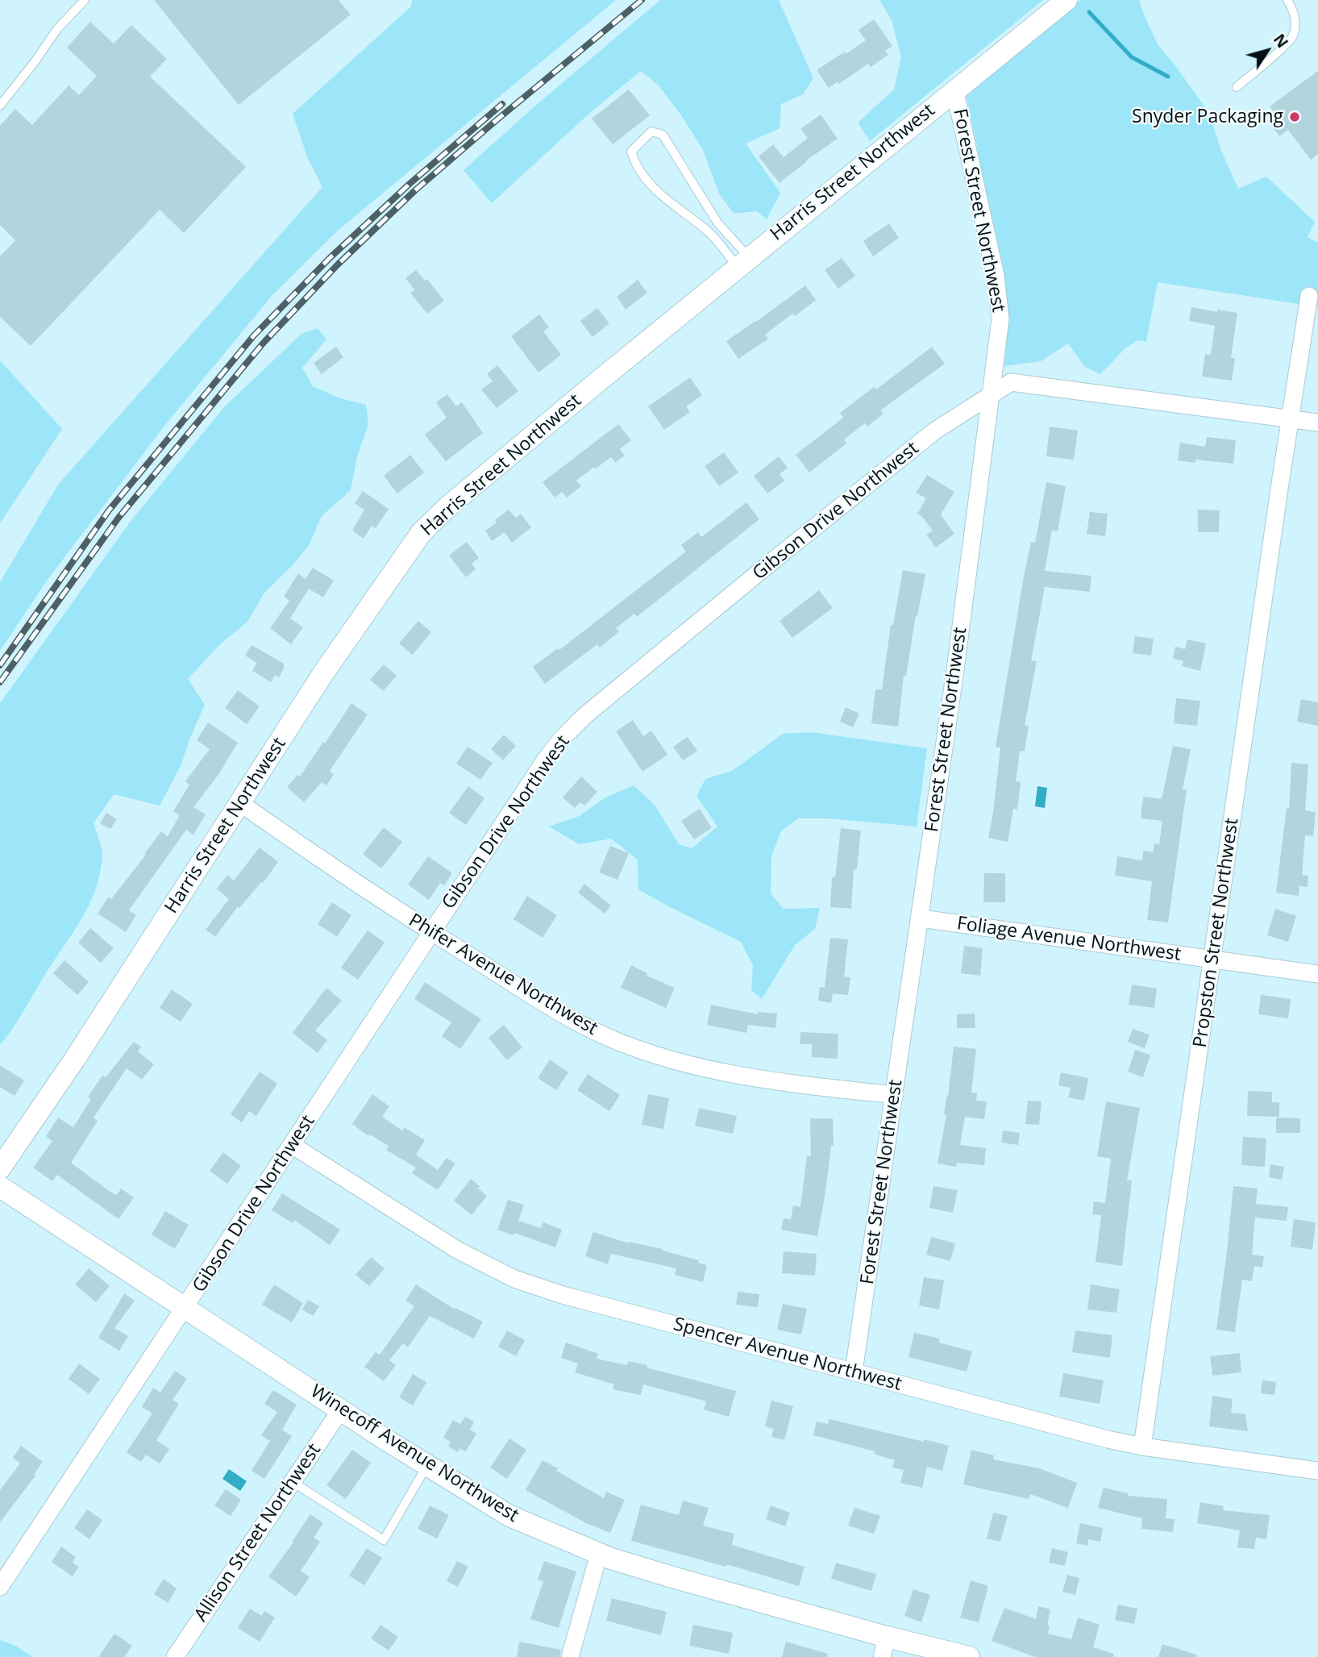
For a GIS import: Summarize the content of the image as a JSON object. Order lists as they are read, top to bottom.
{
  "streets": {
    "street": [
      "Harris Street Northwest",
      "Forest Street Northwest",
      "Gibson Drive Northwest",
      "Propston Street Northwest",
      "Foliage Avenue Northwest",
      "Phifer Avenue Northwest",
      "Spencer Avenue Northwest",
      "Winecoff Avenue Northwest",
      "Allison Street Northwest"
    ]
  },
  "crossings": [
    ["Harris Street Northwest", "Forest Street Northwest"],
    ["Harris Street Northwest", "Phifer Avenue Northwest"],
    ["Forest Street Northwest", "Gibson Drive Northwest"],
    ["Forest Street Northwest", "Foliage Avenue Northwest"],
    ["Forest Street Northwest", "Phifer Avenue Northwest"],
    ["Forest Street Northwest", "Spencer Avenue Northwest"],
    ["Gibson Drive Northwest", "Propston Street Northwest"],
    ["Gibson Drive Northwest", "Phifer Avenue Northwest"],
    ["Gibson Drive Northwest", "Spencer Avenue Northwest"],
    ["Gibson Drive Northwest", "Winecoff Avenue Northwest"],
    ["Propston Street Northwest", "Foliage Avenue Northwest"],
    ["Propston Street Northwest", "Spencer Avenue Northwest"],
    ["Winecoff Avenue Northwest", "Allison Street Northwest"]
  ],
  "places": ["Snyder Packaging"],
  "north": "top right"
}
